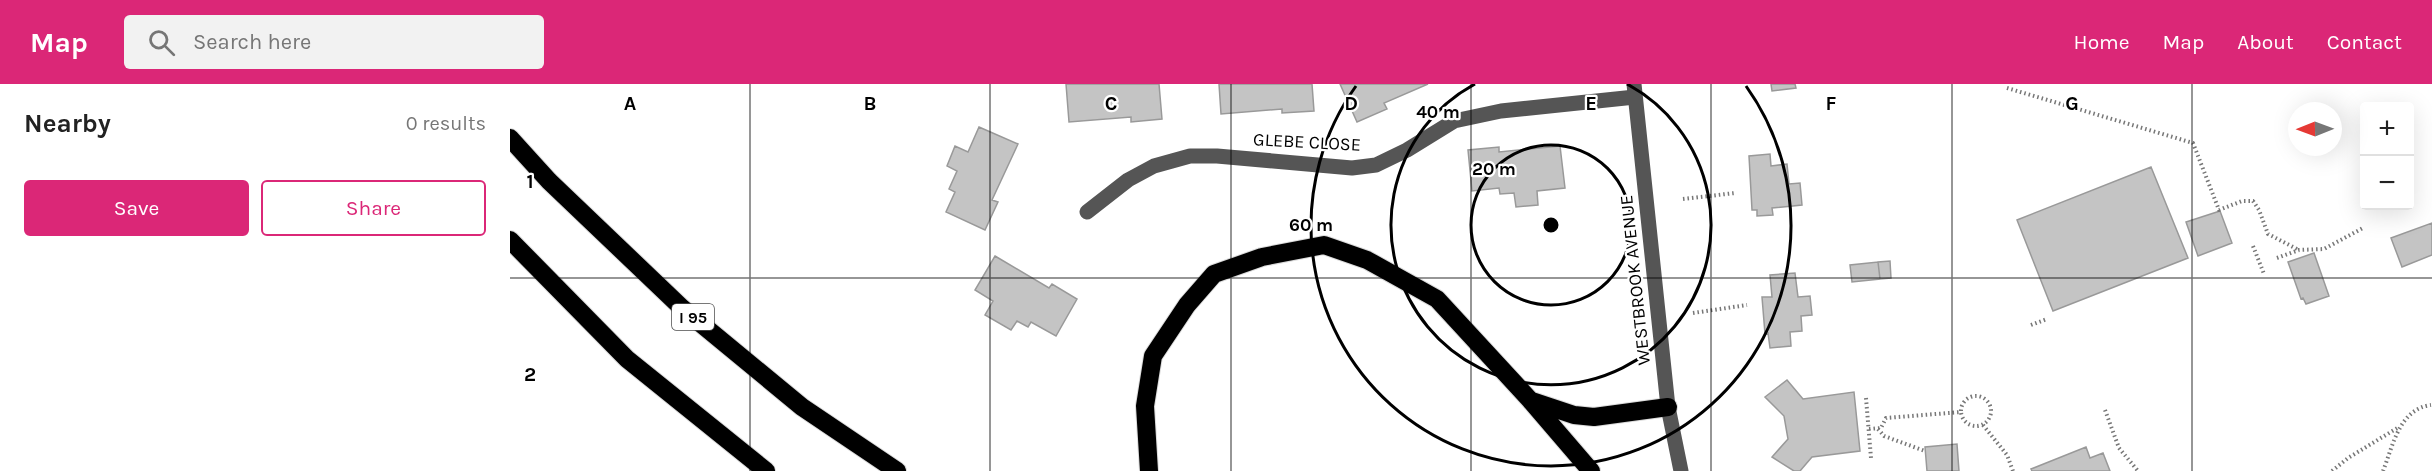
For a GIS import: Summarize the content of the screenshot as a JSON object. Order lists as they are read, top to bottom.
{
  "streets": {
    "highway": ["I 95"],
    "street": ["GLEBE CLOSE", "WESTBROOK AVENUE"]
  },
  "crossings": [
    ["GLEBE CLOSE", "WESTBROOK AVENUE"]
  ],
  "north": "left",
  "page": {
    "header": "Map",
    "search": "Search here",
    "nav": [
      "Home",
      "Map",
      "About",
      "Contact"
    ],
    "heading": ["Nearby", "0 results"],
    "map_buttons": ["+", "−"],
    "buttons": ["Save", "Share"]
  },
  "grid": {
    "columns": [
      "A",
      "B",
      "C",
      "D",
      "E",
      "F",
      "G"
    ],
    "rows": ["1", "2"]
  },
  "rings": ["40 m", "20 m", "60 m"]
}
